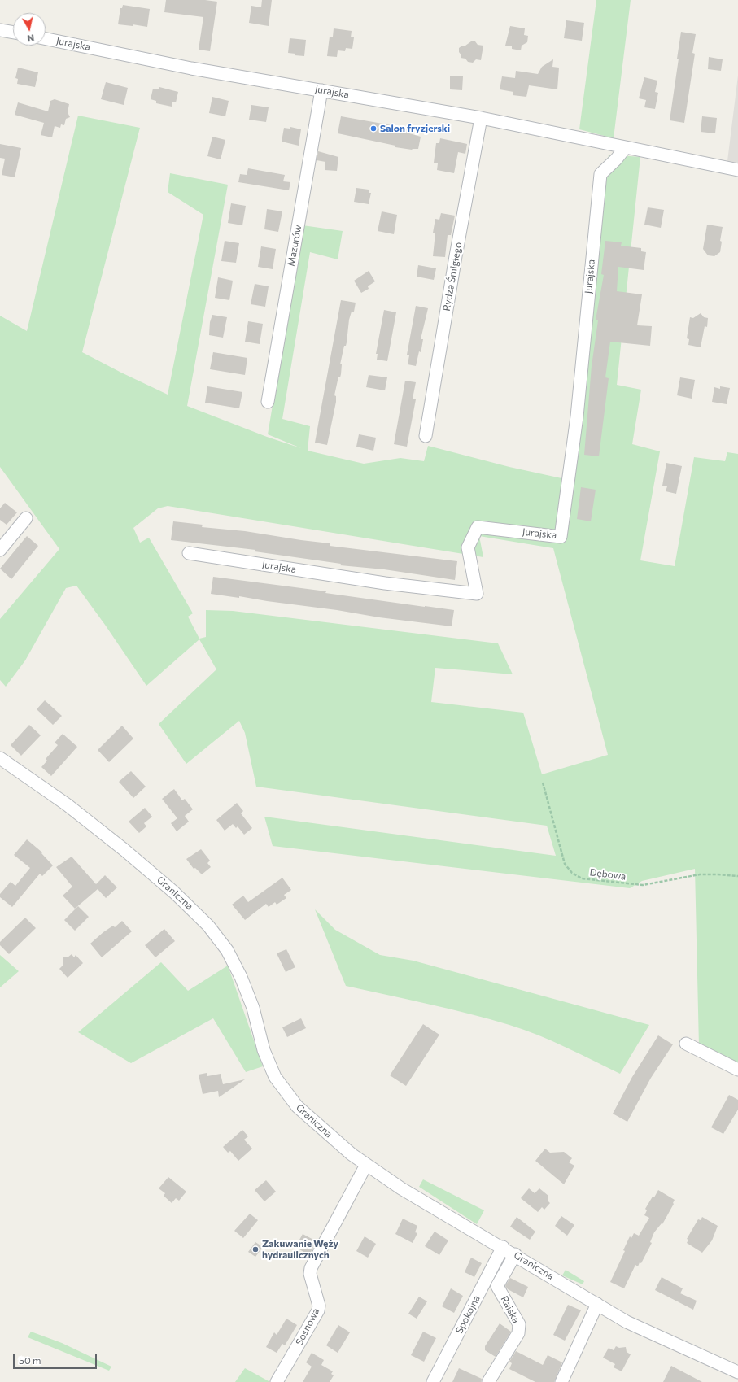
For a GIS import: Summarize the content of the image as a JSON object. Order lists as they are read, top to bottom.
{
  "streets": {
    "street": [
      "Jurajska",
      "Mazurów",
      "Rydza Śmigłego",
      "Graniczna",
      "Rajska",
      "Spokojna",
      "Sosnowa"
    ],
    "path": ["Dębowa"]
  },
  "crossings": [
    ["Jurajska", "Mazurów"],
    ["Jurajska", "Rydza Śmigłego"],
    ["Graniczna", "Rajska"],
    ["Graniczna", "Spokojna"],
    ["Graniczna", "Sosnowa"]
  ],
  "places": ["Salon fryzjerski", "Zakuwanie Węży hydraulicznych"],
  "scale_bar": "50 m",
  "north": "bottom"
}
